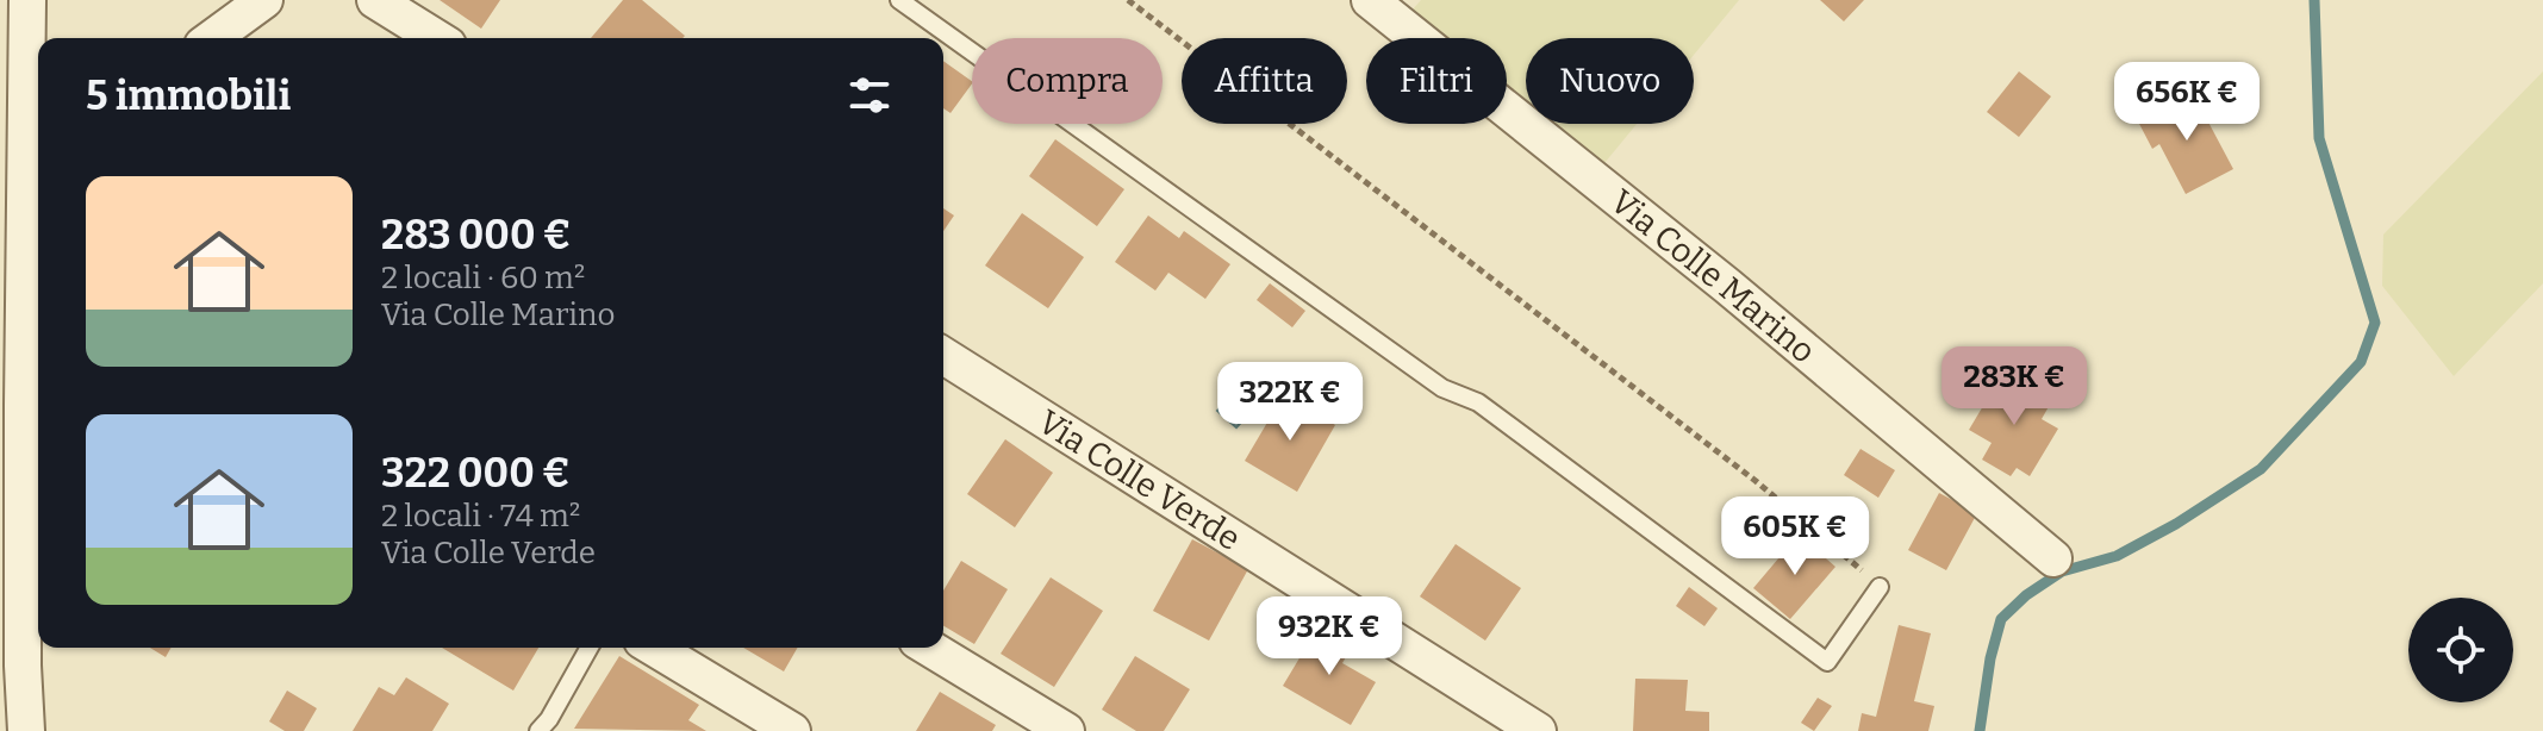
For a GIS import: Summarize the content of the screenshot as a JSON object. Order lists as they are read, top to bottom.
{
  "streets": {
    "street": ["Via Colle Marino", "Via Colle Verde"]
  },
  "page": {
    "chip": [
      "Compra",
      "Affitta",
      "Filtri",
      "Nuovo"
    ],
    "heading": "5 immobili",
    "price": [
      "656K €",
      "283K €",
      "322K €",
      "605K €",
      "932K €"
    ],
    "list": [
      {
        "name": "283 000 €",
        "note": "2 locali · 60 m² · Via Colle Marino"
      },
      {
        "name": "322 000 €",
        "note": "2 locali · 74 m² · Via Colle Verde"
      }
    ]
  }
}
